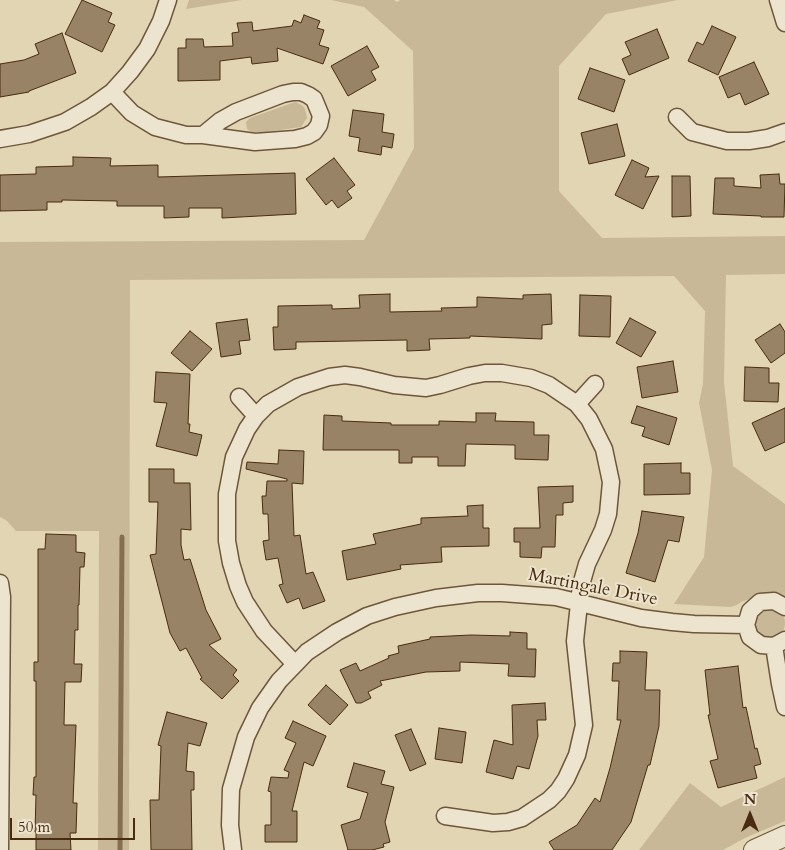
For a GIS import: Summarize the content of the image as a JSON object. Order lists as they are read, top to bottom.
{
  "streets": {
    "street": ["Martingale Drive"]
  },
  "scale_bar": "50 m",
  "north": "top"
}
